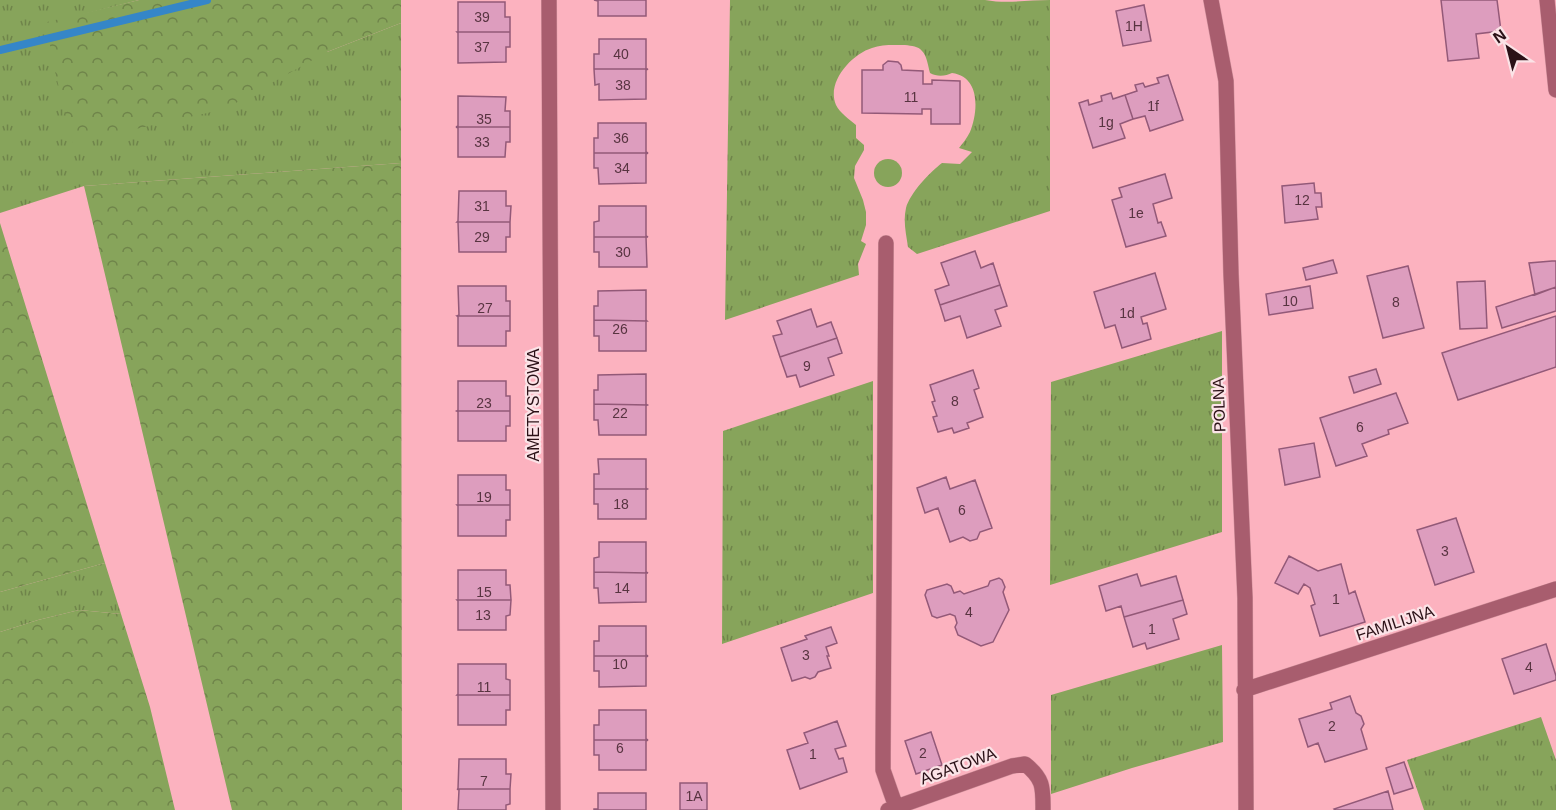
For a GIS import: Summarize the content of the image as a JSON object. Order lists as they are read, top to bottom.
{
  "streets": {
    "street": [
      "AMETYSTOWA",
      "POLNA",
      "FAMILIJNA",
      "AGATOWA"
    ]
  },
  "crossings": [
    ["POLNA", "FAMILIJNA"]
  ],
  "house_numbers": [
    "39",
    "1H",
    "37",
    "40",
    "38",
    "11",
    "1f",
    "35",
    "1g",
    "36",
    "33",
    "34",
    "12",
    "31",
    "1e",
    "29",
    "30",
    "10",
    "8",
    "27",
    "1d",
    "26",
    "9",
    "8",
    "23",
    "22",
    "6",
    "19",
    "18",
    "6",
    "3",
    "14",
    "15",
    "1",
    "4",
    "13",
    "1",
    "3",
    "10",
    "4",
    "11",
    "2",
    "6",
    "2",
    "1",
    "7",
    "1A"
  ],
  "north": "top left"
}
